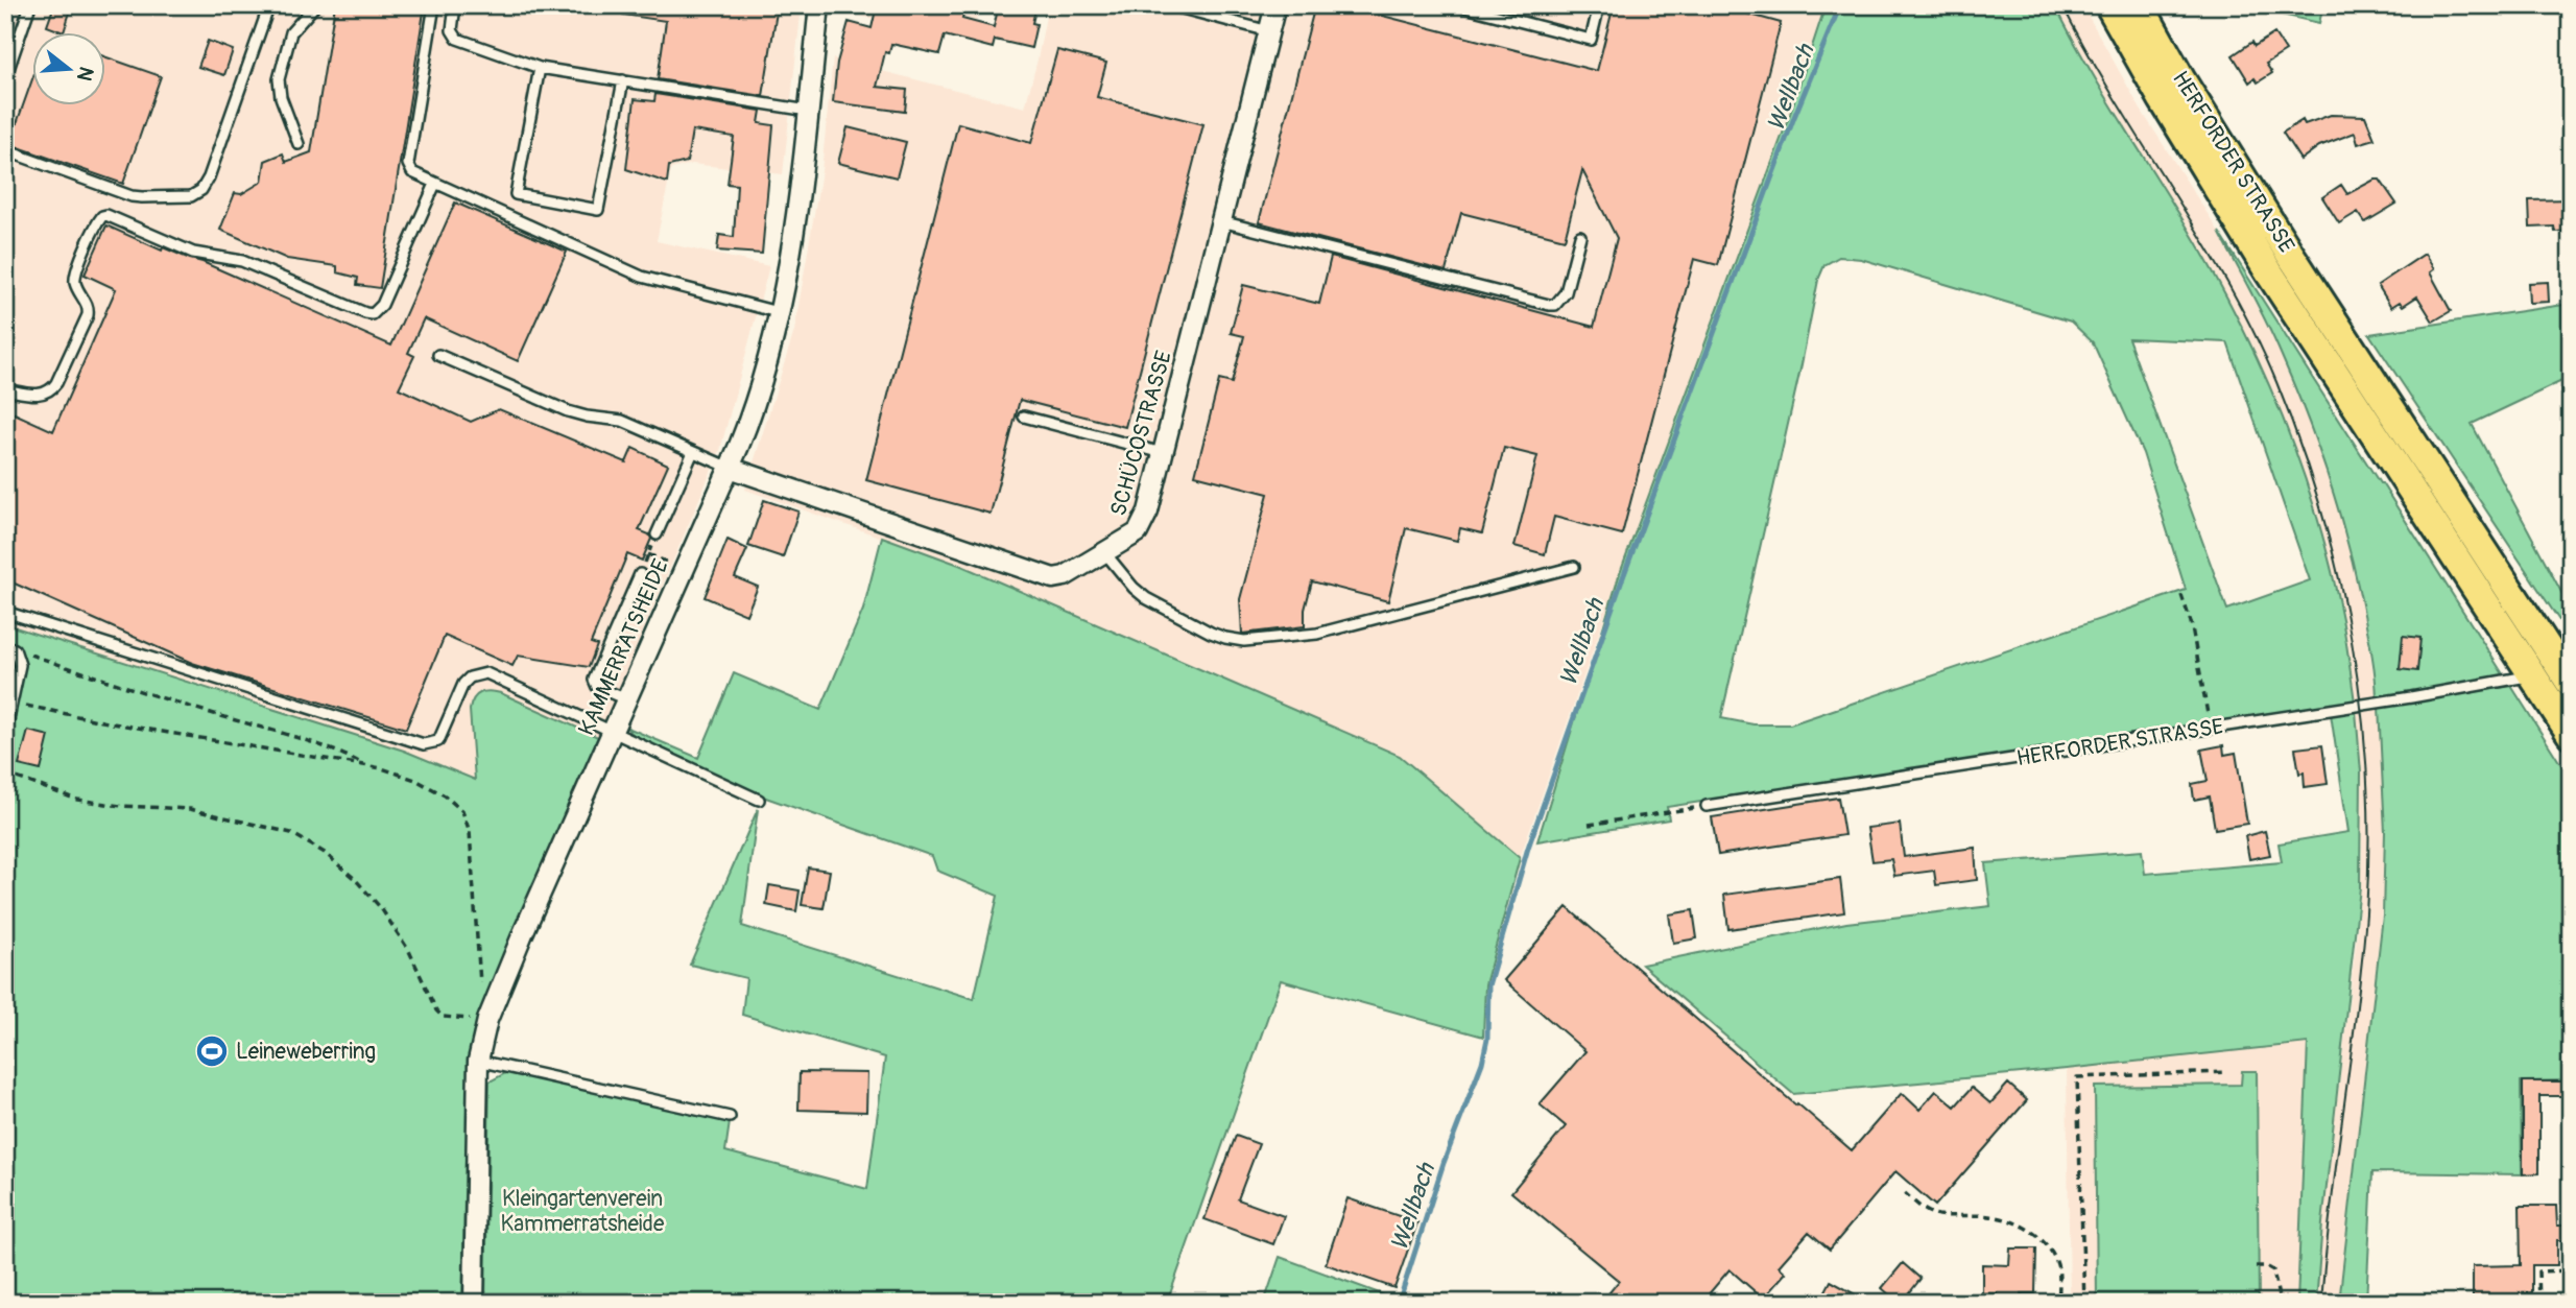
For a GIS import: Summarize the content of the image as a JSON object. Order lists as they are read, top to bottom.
{
  "streets": {
    "main road": ["HERFORDER STRASSE"],
    "street": ["SCHÜCOSTRASSE", "KAMMERRATSHEIDE"]
  },
  "crossings": [
    ["SCHÜCOSTRASSE", "KAMMERRATSHEIDE"]
  ],
  "water": ["Wellbach"],
  "parks": ["Kleingartenverein Kammerratsheide"],
  "places": {
    "sports": ["Leineweberring"]
  },
  "north": "right"
}
